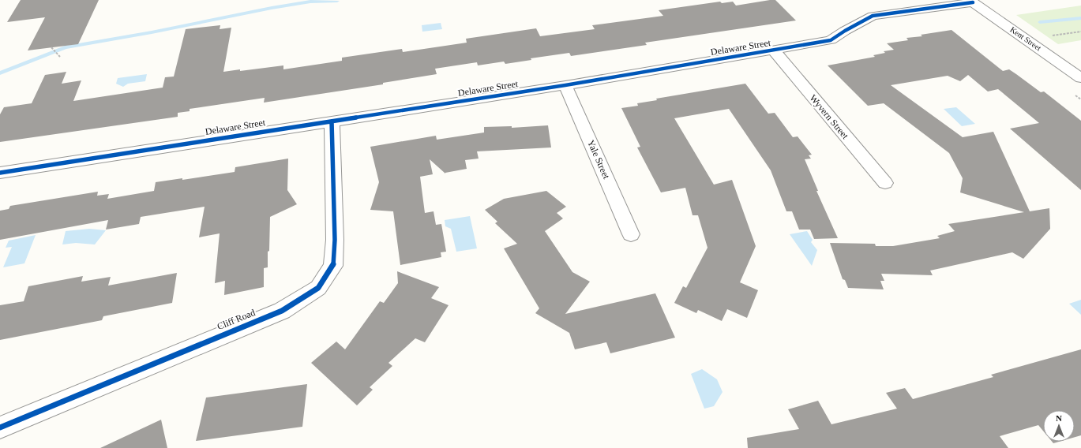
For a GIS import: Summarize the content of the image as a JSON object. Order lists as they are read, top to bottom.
{
  "streets": {
    "street": [
      "Kent Street",
      "Delaware Street",
      "Wyvern Street",
      "Yale Street",
      "Cliff Road"
    ]
  },
  "crossings": [
    ["Kent Street", "Delaware Street"],
    ["Delaware Street", "Wyvern Street"],
    ["Delaware Street", "Yale Street"],
    ["Delaware Street", "Cliff Road"]
  ],
  "north": "top"
}
